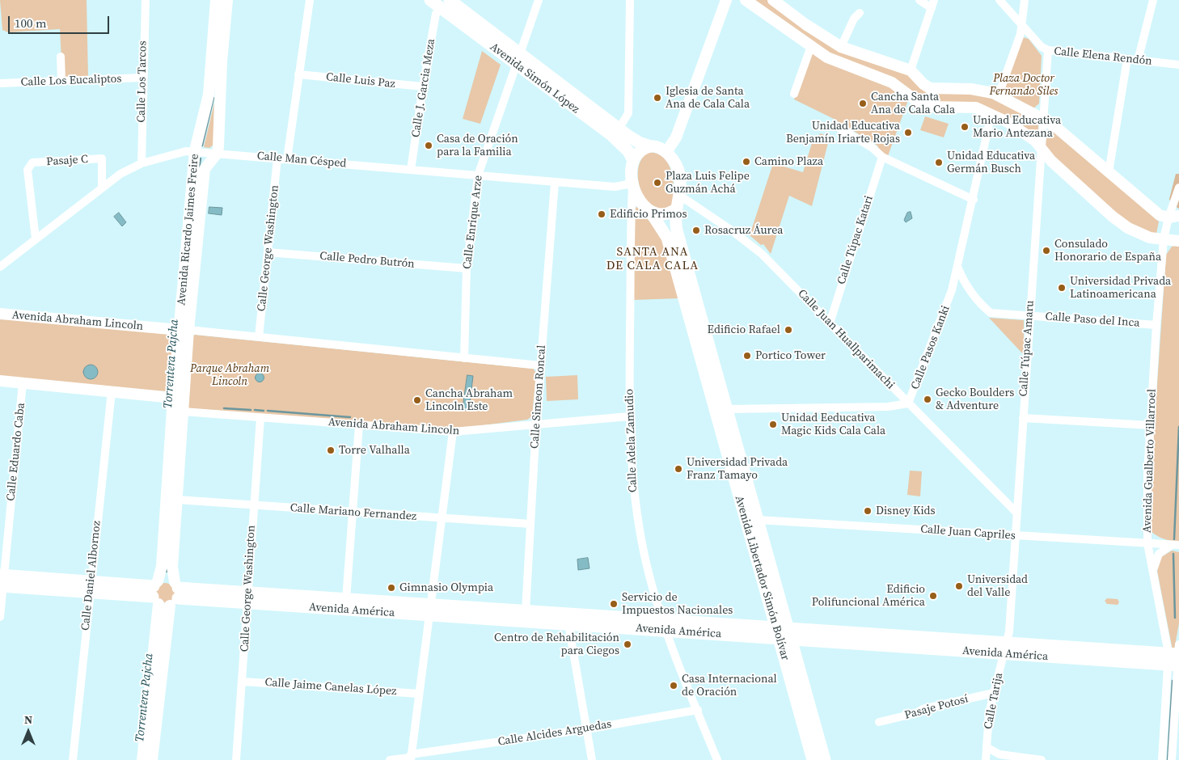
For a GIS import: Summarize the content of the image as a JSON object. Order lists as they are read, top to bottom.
{
  "streets": {
    "main road": [
      "Avenida Simón López",
      "Avenida Ricardo Jaimes Freire",
      "Avenida Abraham Lincoln",
      "Avenida Libertador Simón Bolívar",
      "Avenida América"
    ],
    "street": [
      "Calle Elena Rendón",
      "Calle Los Eucaliptos",
      "Calle Luis Paz",
      "Calle Los Tarcos",
      "Calle J. Garcia Meza",
      "Calle Man Césped",
      "Pasaje C",
      "Calle Enrique Arze",
      "Calle Túpac Katari",
      "Calle George Washington",
      "Calle Pedro Butrón",
      "Calle Paso del Inca",
      "Calle Juan Huallparimachi",
      "Calle Pasos Kanki",
      "Calle Túpac Amaru",
      "Calle Simeon Roncal",
      "Calle Adela Zamudio",
      "Calle Eduardo Caba",
      "Avenida Gualberto Villarroel",
      "Calle Mariano Fernandez",
      "Calle Juan Capriles",
      "Calle Daniel Albornoz",
      "Calle Jaime Canelas López",
      "Calle Tarija",
      "Pasaje Potosí",
      "Calle Alcides Arguedas"
    ]
  },
  "crossings": [
    ["Calle Elena Rendón", "Calle Túpac Amaru"],
    ["Avenida Simón López", "Calle J. Garcia Meza"],
    ["Avenida Simón López", "Calle Man Césped"],
    ["Avenida Simón López", "Calle Enrique Arze"],
    ["Avenida Simón López", "Calle Juan Huallparimachi"],
    ["Avenida Simón López", "Calle Adela Zamudio"],
    ["Avenida Simón López", "Avenida Libertador Simón Bolívar"],
    ["Calle Los Eucaliptos", "Calle Los Tarcos"],
    ["Calle Luis Paz", "Calle J. Garcia Meza"],
    ["Calle Los Tarcos", "Calle Man Césped"],
    ["Calle J. Garcia Meza", "Calle Man Césped"],
    ["Calle Man Césped", "Pasaje C"],
    ["Calle Man Césped", "Calle Enrique Arze"],
    ["Calle Man Césped", "Avenida Ricardo Jaimes Freire"],
    ["Calle Man Césped", "Calle George Washington"],
    ["Calle Man Césped", "Calle Juan Huallparimachi"],
    ["Calle Man Césped", "Calle Simeon Roncal"],
    ["Calle Man Césped", "Calle Adela Zamudio"],
    ["Calle Man Césped", "Avenida Libertador Simón Bolívar"],
    ["Calle Enrique Arze", "Calle Pedro Butrón"],
    ["Calle Enrique Arze", "Avenida Abraham Lincoln"],
    ["Avenida Ricardo Jaimes Freire", "Avenida Abraham Lincoln"],
    ["Avenida Ricardo Jaimes Freire", "Calle Mariano Fernandez"],
    ["Avenida Ricardo Jaimes Freire", "Avenida América"],
    ["Calle Túpac Katari", "Calle Juan Huallparimachi"],
    ["Calle George Washington", "Calle Pedro Butrón"],
    ["Calle George Washington", "Avenida Abraham Lincoln"],
    ["Calle George Washington", "Calle Mariano Fernandez"],
    ["Calle George Washington", "Avenida América"],
    ["Calle George Washington", "Calle Jaime Canelas López"],
    ["Calle Paso del Inca", "Calle Pasos Kanki"],
    ["Calle Paso del Inca", "Calle Túpac Amaru"],
    ["Calle Paso del Inca", "Avenida Gualberto Villarroel"],
    ["Avenida Abraham Lincoln", "Calle Simeon Roncal"],
    ["Avenida Abraham Lincoln", "Calle Adela Zamudio"],
    ["Calle Juan Huallparimachi", "Calle Pasos Kanki"],
    ["Calle Juan Huallparimachi", "Calle Túpac Amaru"],
    ["Calle Juan Huallparimachi", "Calle Adela Zamudio"],
    ["Calle Juan Huallparimachi", "Avenida Libertador Simón Bolívar"],
    ["Calle Pasos Kanki", "Avenida Libertador Simón Bolívar"],
    ["Calle Túpac Amaru", "Calle Juan Capriles"],
    ["Calle Túpac Amaru", "Avenida América"],
    ["Calle Túpac Amaru", "Calle Tarija"],
    ["Calle Simeon Roncal", "Calle Mariano Fernandez"],
    ["Calle Simeon Roncal", "Avenida América"],
    ["Calle Adela Zamudio", "Avenida Libertador Simón Bolívar"],
    ["Calle Adela Zamudio", "Avenida América"],
    ["Calle Adela Zamudio", "Calle Alcides Arguedas"],
    ["Calle Eduardo Caba", "Avenida América"],
    ["Avenida Gualberto Villarroel", "Calle Juan Capriles"],
    ["Avenida Gualberto Villarroel", "Avenida América"],
    ["Calle Juan Capriles", "Avenida Libertador Simón Bolívar"],
    ["Calle Daniel Albornoz", "Avenida América"],
    ["Avenida Libertador Simón Bolívar", "Avenida América"],
    ["Avenida América", "Calle Tarija"],
    ["Calle Tarija", "Pasaje Potosí"]
  ],
  "districts": ["SANTA ANA DE CALA CALA"],
  "water": ["Torrentera Pajcha"],
  "parks": ["Plaza Doctor Fernando Siles", "Parque Abraham Lincoln"],
  "places": [
    "Iglesia de Santa Ana de Cala Cala",
    "Cancha Santa Ana de Cala Cala",
    "Unidad Educativa Mario Antezana",
    "Unidad Educativa Benjamín Iriarte Rojas",
    "Casa de Oración para la Familia",
    "Camino Plaza",
    "Unidad Educativa Germán Busch",
    "Plaza Luis Felipe Guzmán Achá",
    "Edificio Primos",
    "Rosacruz Áurea",
    "Consulado Honorario de España",
    "Universidad Privada Latinoamericana",
    "Edificio Rafael",
    "Portico Tower",
    "Gecko Boulders & Adventure",
    "Cancha Abraham Lincoln Este",
    "Unidad Eeducativa Magic Kids Cala Cala",
    "Torre Valhalla",
    "Universidad Privada Franz Tamayo",
    "Disney Kids",
    "Universidad del Valle",
    "Gimnasio Olympia",
    "Edificio Polifuncional América",
    "Servicio de Impuestos Nacionales",
    "Centro de Rehabilitación para Ciegos",
    "Casa Internacional de Oración"
  ],
  "scale_bar": "100 m",
  "north": "top"
}
